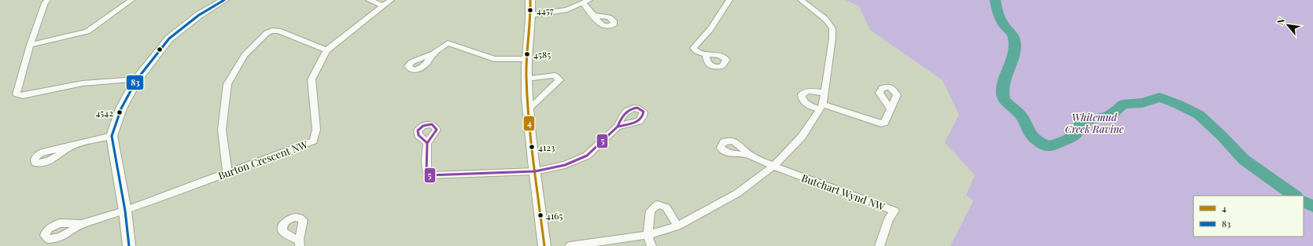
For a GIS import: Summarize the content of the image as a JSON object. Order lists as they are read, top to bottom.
{
  "streets": {
    "street": ["Burton Crescent NW", "Butchart Wynd NW"]
  },
  "parks": ["Whitemud Creek Ravine"],
  "places": [
    "4457",
    "4585",
    "4542",
    "4123",
    "4165"
  ],
  "lines": ["transit line 4", "transit line 83", "transit line 5"],
  "legend": ["4", "83"],
  "north": "top left"
}
